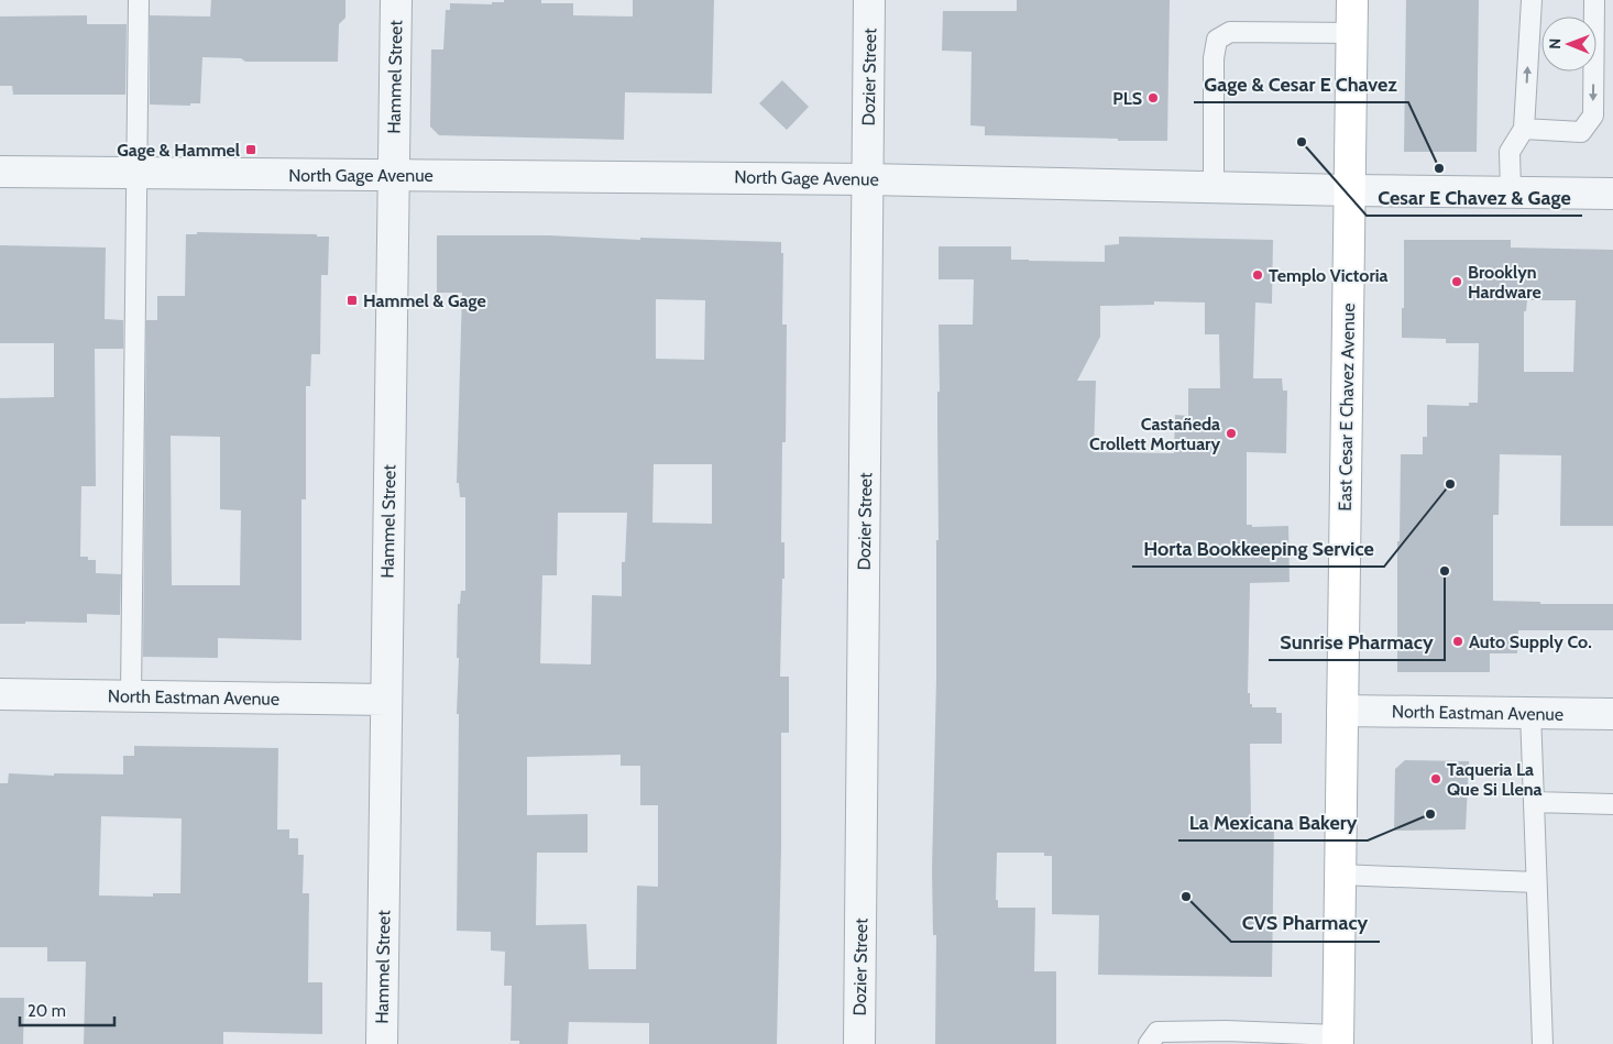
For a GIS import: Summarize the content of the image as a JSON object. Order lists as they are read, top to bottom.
{
  "streets": {
    "main road": ["East Cesar E Chavez Avenue"],
    "street": [
      "Hammel Street",
      "Dozier Street",
      "North Gage Avenue",
      "North Eastman Avenue"
    ]
  },
  "crossings": [
    ["Hammel Street", "North Gage Avenue"],
    ["Hammel Street", "North Eastman Avenue"],
    ["Dozier Street", "North Gage Avenue"],
    ["North Gage Avenue", "East Cesar E Chavez Avenue"],
    ["East Cesar E Chavez Avenue", "North Eastman Avenue"]
  ],
  "places": {
    "other": [
      "PLS",
      "Cesar E Chavez & Gage",
      "Gage & Cesar E Chavez",
      "Templo Victoria",
      "Brooklyn Hardware",
      "Castañeda Crollett Mortuary",
      "Horta Bookkeeping Service",
      "Sunrise Pharmacy",
      "Auto Supply Co.",
      "Taqueria La Que Si Llena",
      "La Mexicana Bakery",
      "CVS Pharmacy"
    ],
    "transit": ["Gage & Hammel", "Hammel & Gage"]
  },
  "scale_bar": "20 m",
  "north": "left"
}
